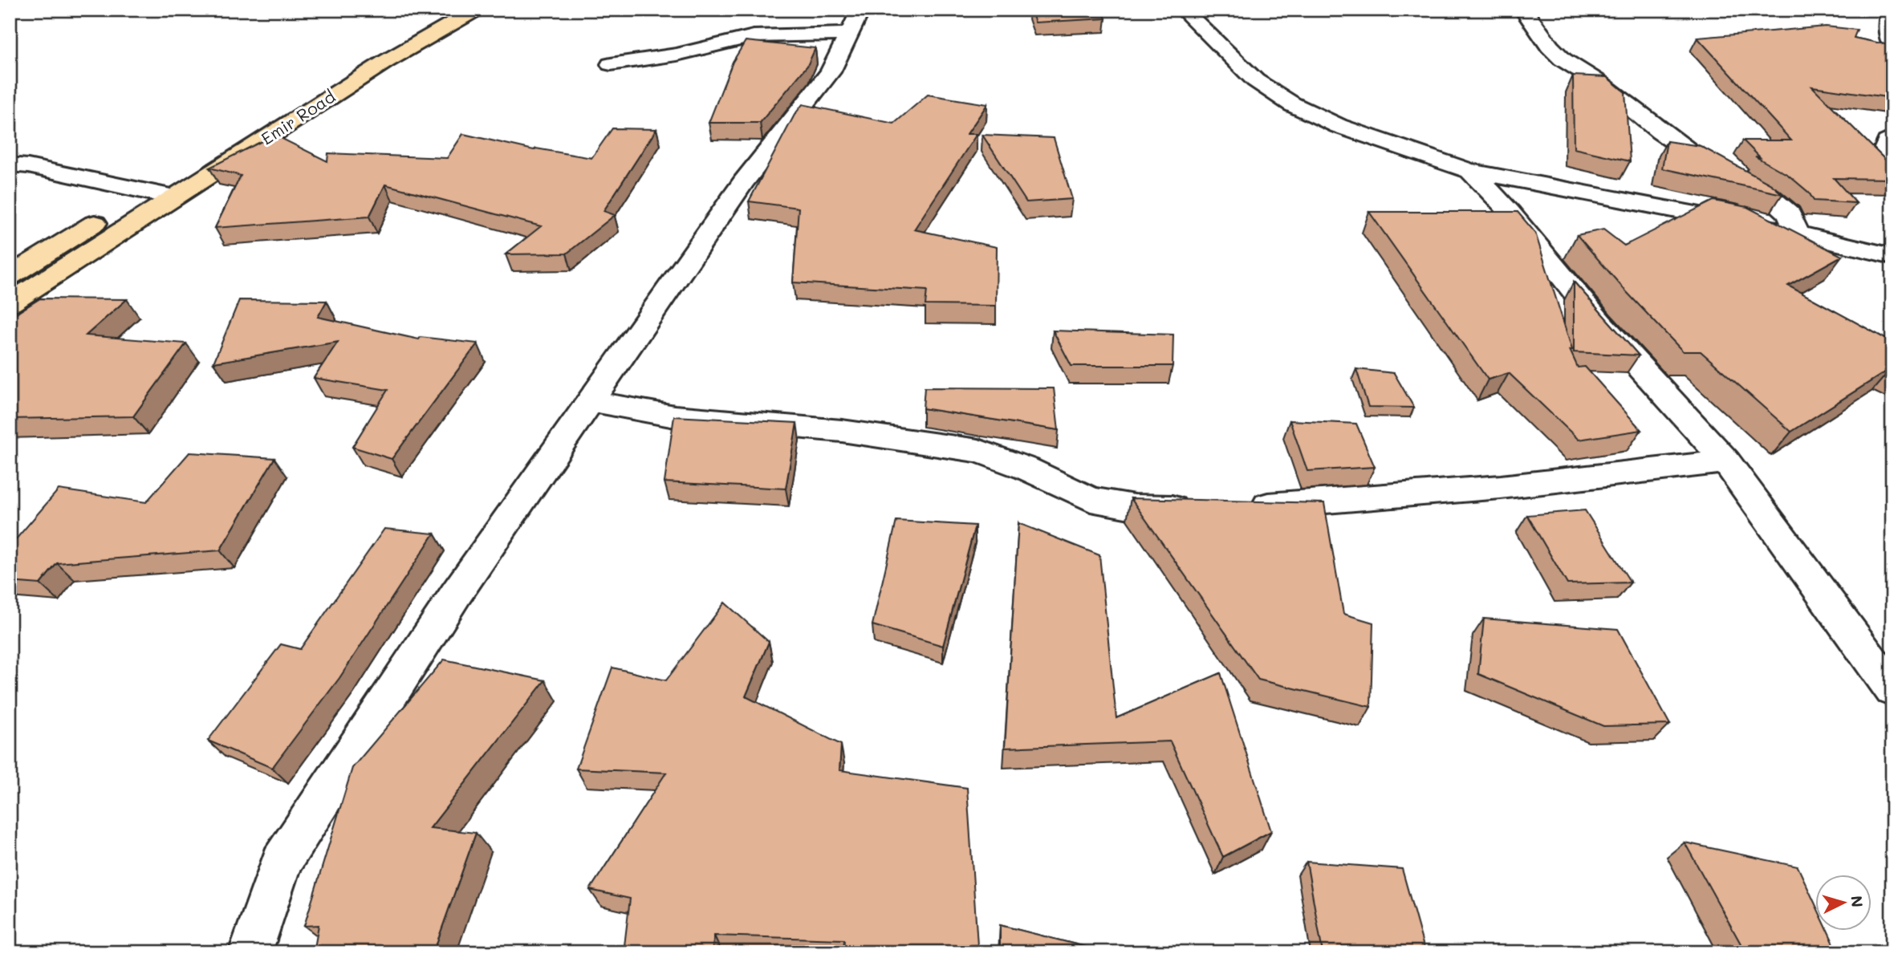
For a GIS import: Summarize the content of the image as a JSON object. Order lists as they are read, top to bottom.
{
  "streets": {
    "highway": ["Emir Road"]
  },
  "north": "right"
}
